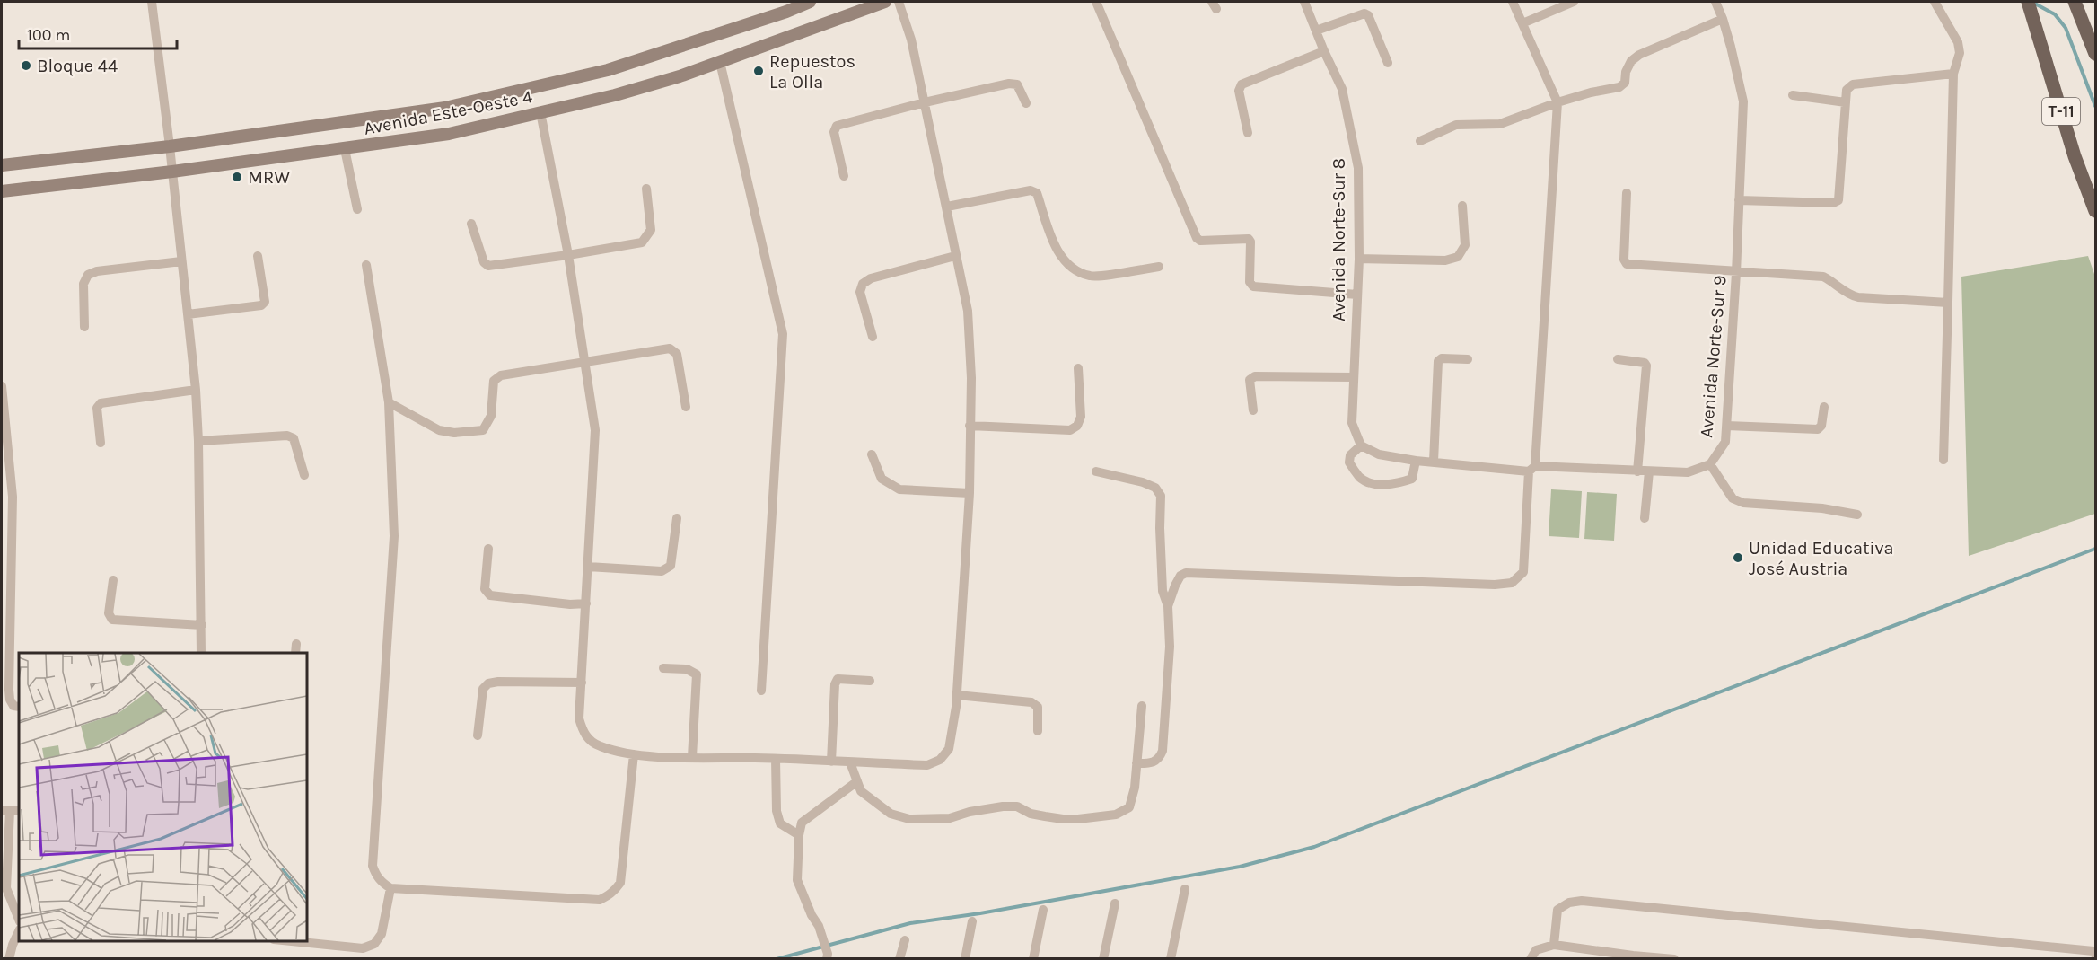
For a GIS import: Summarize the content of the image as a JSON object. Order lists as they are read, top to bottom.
{
  "streets": {
    "main road": ["T-11", "Avenida Este-Oeste 4"],
    "street": ["Avenida Norte-Sur 8", "Avenida Norte-Sur 9"]
  },
  "places": [
    "Bloque 44",
    "Repuestos La Olla",
    "MRW",
    "Unidad Educativa José Austria"
  ],
  "scale_bar": "100 m"
}
